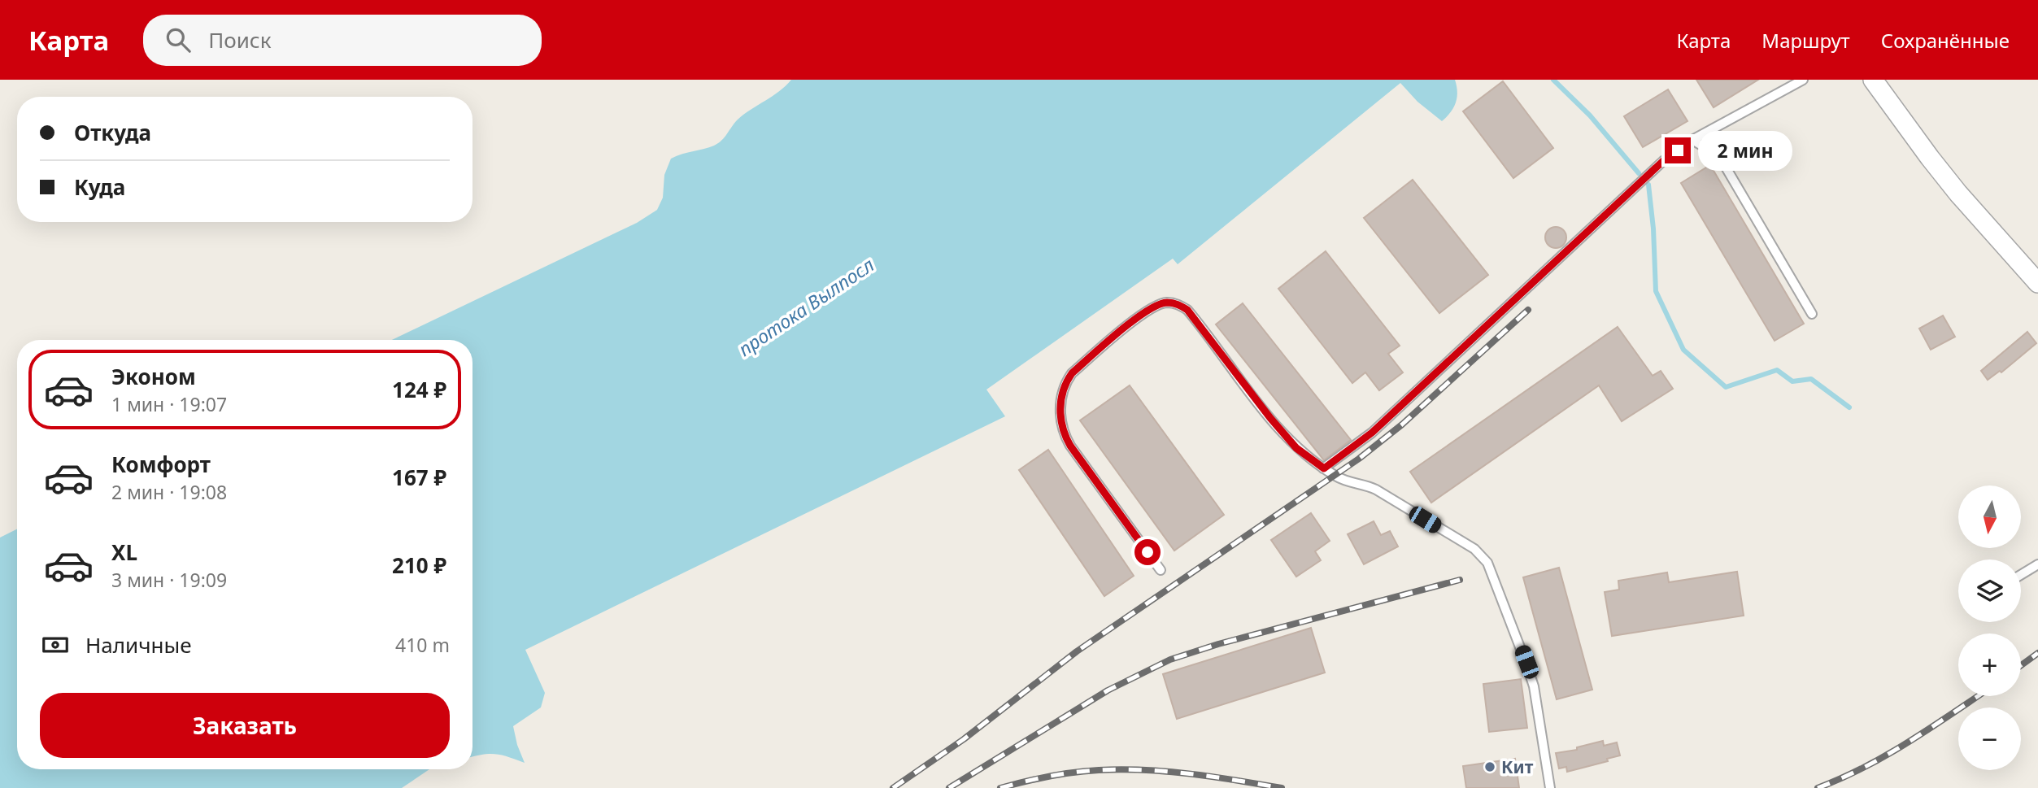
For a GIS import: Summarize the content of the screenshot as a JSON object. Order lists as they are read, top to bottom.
{
  "water": ["протока Вылпосл"],
  "places": ["Кит"],
  "north": "bottom",
  "page": {
    "header": "Карта",
    "search": "Поиск",
    "nav": ["Карта", "Маршрут", "Сохранённые"],
    "banner": ["Откуда", "Куда"],
    "bubble": "2 мин",
    "list": [
      {
        "name": "Эконом",
        "note": "1 мин · 19:07",
        "value": "124 ₽"
      },
      {
        "name": "Комфорт",
        "note": "2 мин · 19:08",
        "value": "167 ₽"
      },
      {
        "name": "XL",
        "note": "3 мин · 19:09",
        "value": "210 ₽"
      }
    ],
    "map_buttons": ["+", "−"],
    "pay": ["Наличные", "410 m"],
    "buttons": "Заказать"
  }
}
